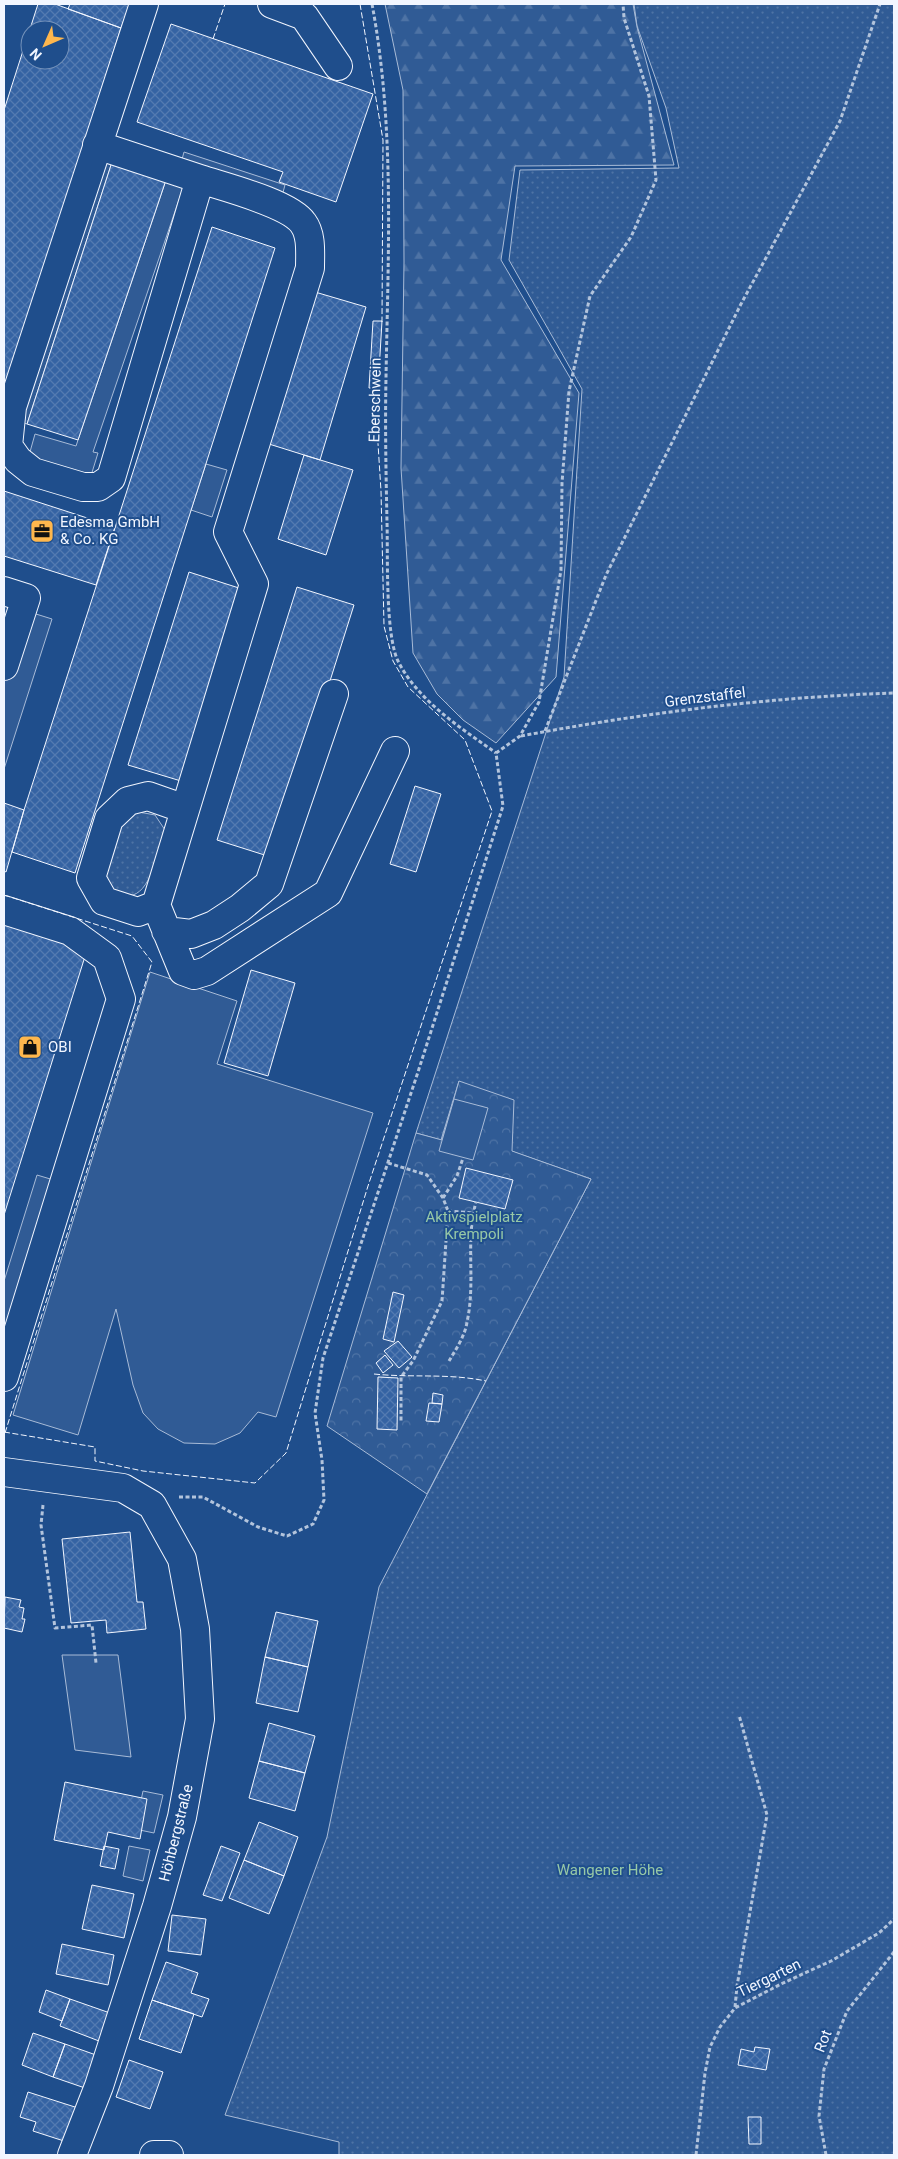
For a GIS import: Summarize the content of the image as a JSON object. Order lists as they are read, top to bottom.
{
  "streets": {
    "street": ["Höhbergstraße"],
    "path": [
      "Eberschwein",
      "Grenzstaffel",
      "Tiergarten",
      "Rot"
    ]
  },
  "parks": ["Aktivspielplatz Krempoli", "Wangener Höhe"],
  "places": {
    "office": ["Edesma GmbH & Co. KG"],
    "shop": ["OBI"]
  },
  "north": "bottom left"
}
